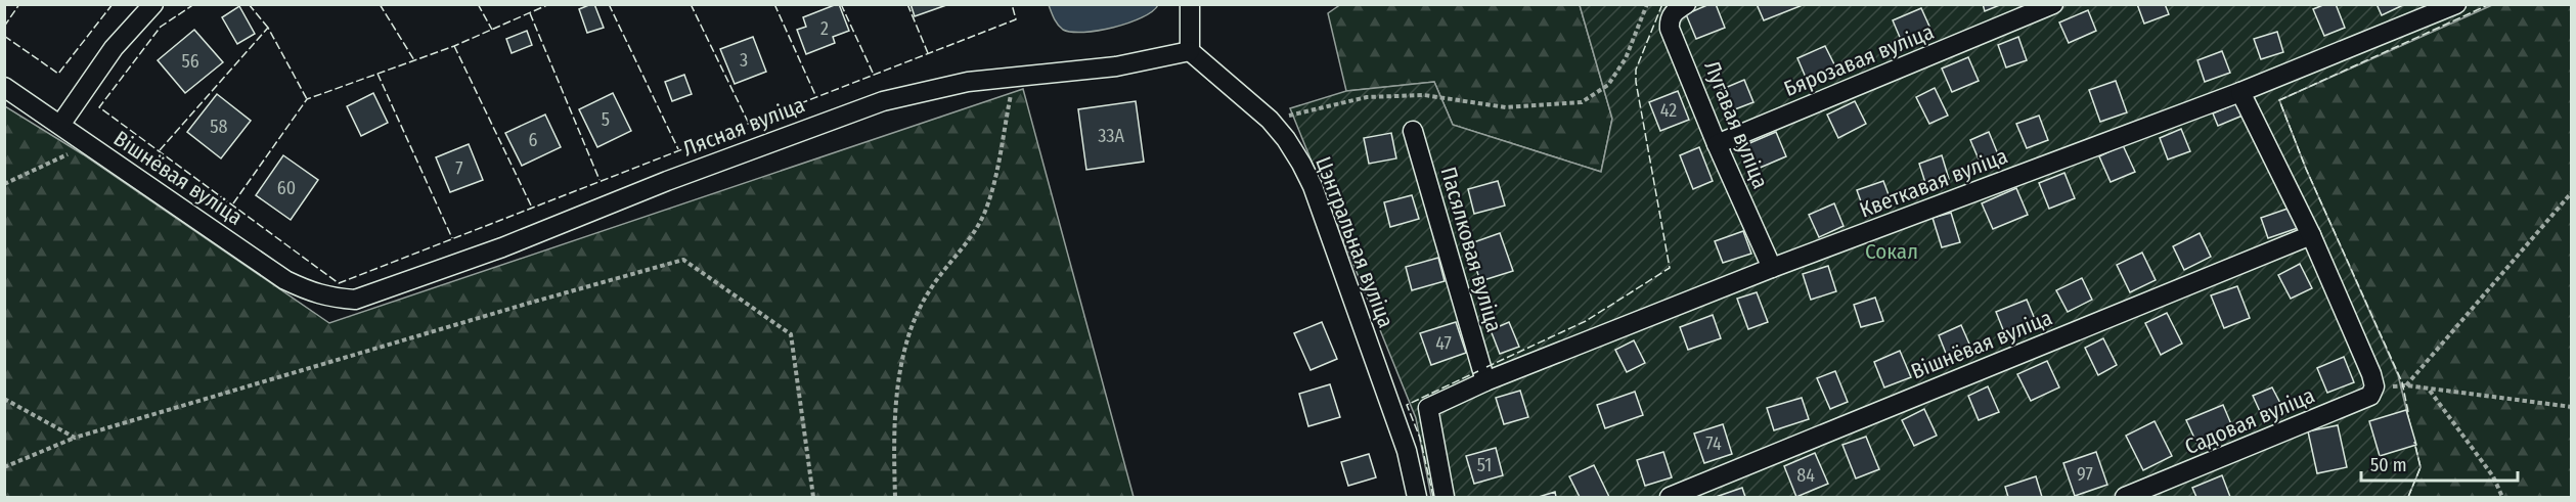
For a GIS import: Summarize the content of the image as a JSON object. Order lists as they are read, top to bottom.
{
  "streets": {
    "street": [
      "Бярозавая вуліца",
      "Лугавая вуліца",
      "Лясная вуліца",
      "Вішнёвая вуліца",
      "Кветкавая вуліца",
      "Цэнтральная вуліца",
      "Пасялковая вуліца",
      "Садовая вуліца"
    ]
  },
  "crossings": [
    ["Бярозавая вуліца", "Лугавая вуліца"],
    ["Лугавая вуліца", "Кветкавая вуліца"],
    ["Лясная вуліца", "Вішнёвая вуліца"],
    ["Лясная вуліца", "Цэнтральная вуліца"],
    ["Вішнёвая вуліца", "Садовая вуліца"],
    ["Кветкавая вуліца", "Пасялковая вуліца"]
  ],
  "parks": ["Сокал"],
  "house_numbers": [
    "2",
    "3",
    "56",
    "42",
    "5",
    "58",
    "33А",
    "6",
    "7",
    "60",
    "47",
    "74",
    "51",
    "97",
    "84"
  ],
  "scale_bar": "50 m"
}
